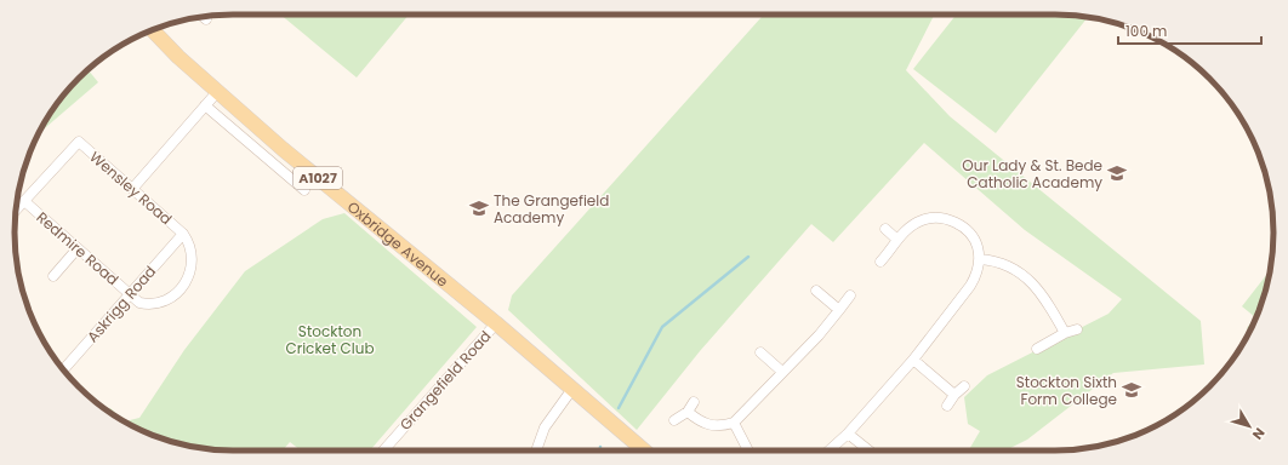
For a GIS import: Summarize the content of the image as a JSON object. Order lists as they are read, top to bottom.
{
  "streets": {
    "main road": ["A1027", "Oxbridge Avenue"],
    "street": [
      "Wensley Road",
      "Redmire Road",
      "Askrigg Road",
      "Grangefield Road"
    ]
  },
  "crossings": [
    ["Wensley Road", "Redmire Road"],
    ["Wensley Road", "Askrigg Road"],
    ["Oxbridge Avenue", "Grangefield Road"],
    ["Redmire Road", "Askrigg Road"]
  ],
  "parks": ["Stockton Cricket Club"],
  "places": {
    "school or university": ["Our Lady & St. Bede Catholic Academy", "The Grangefield Academy", "Stockton Sixth Form College"]
  },
  "scale_bar": "100 m",
  "north": "bottom right"
}
